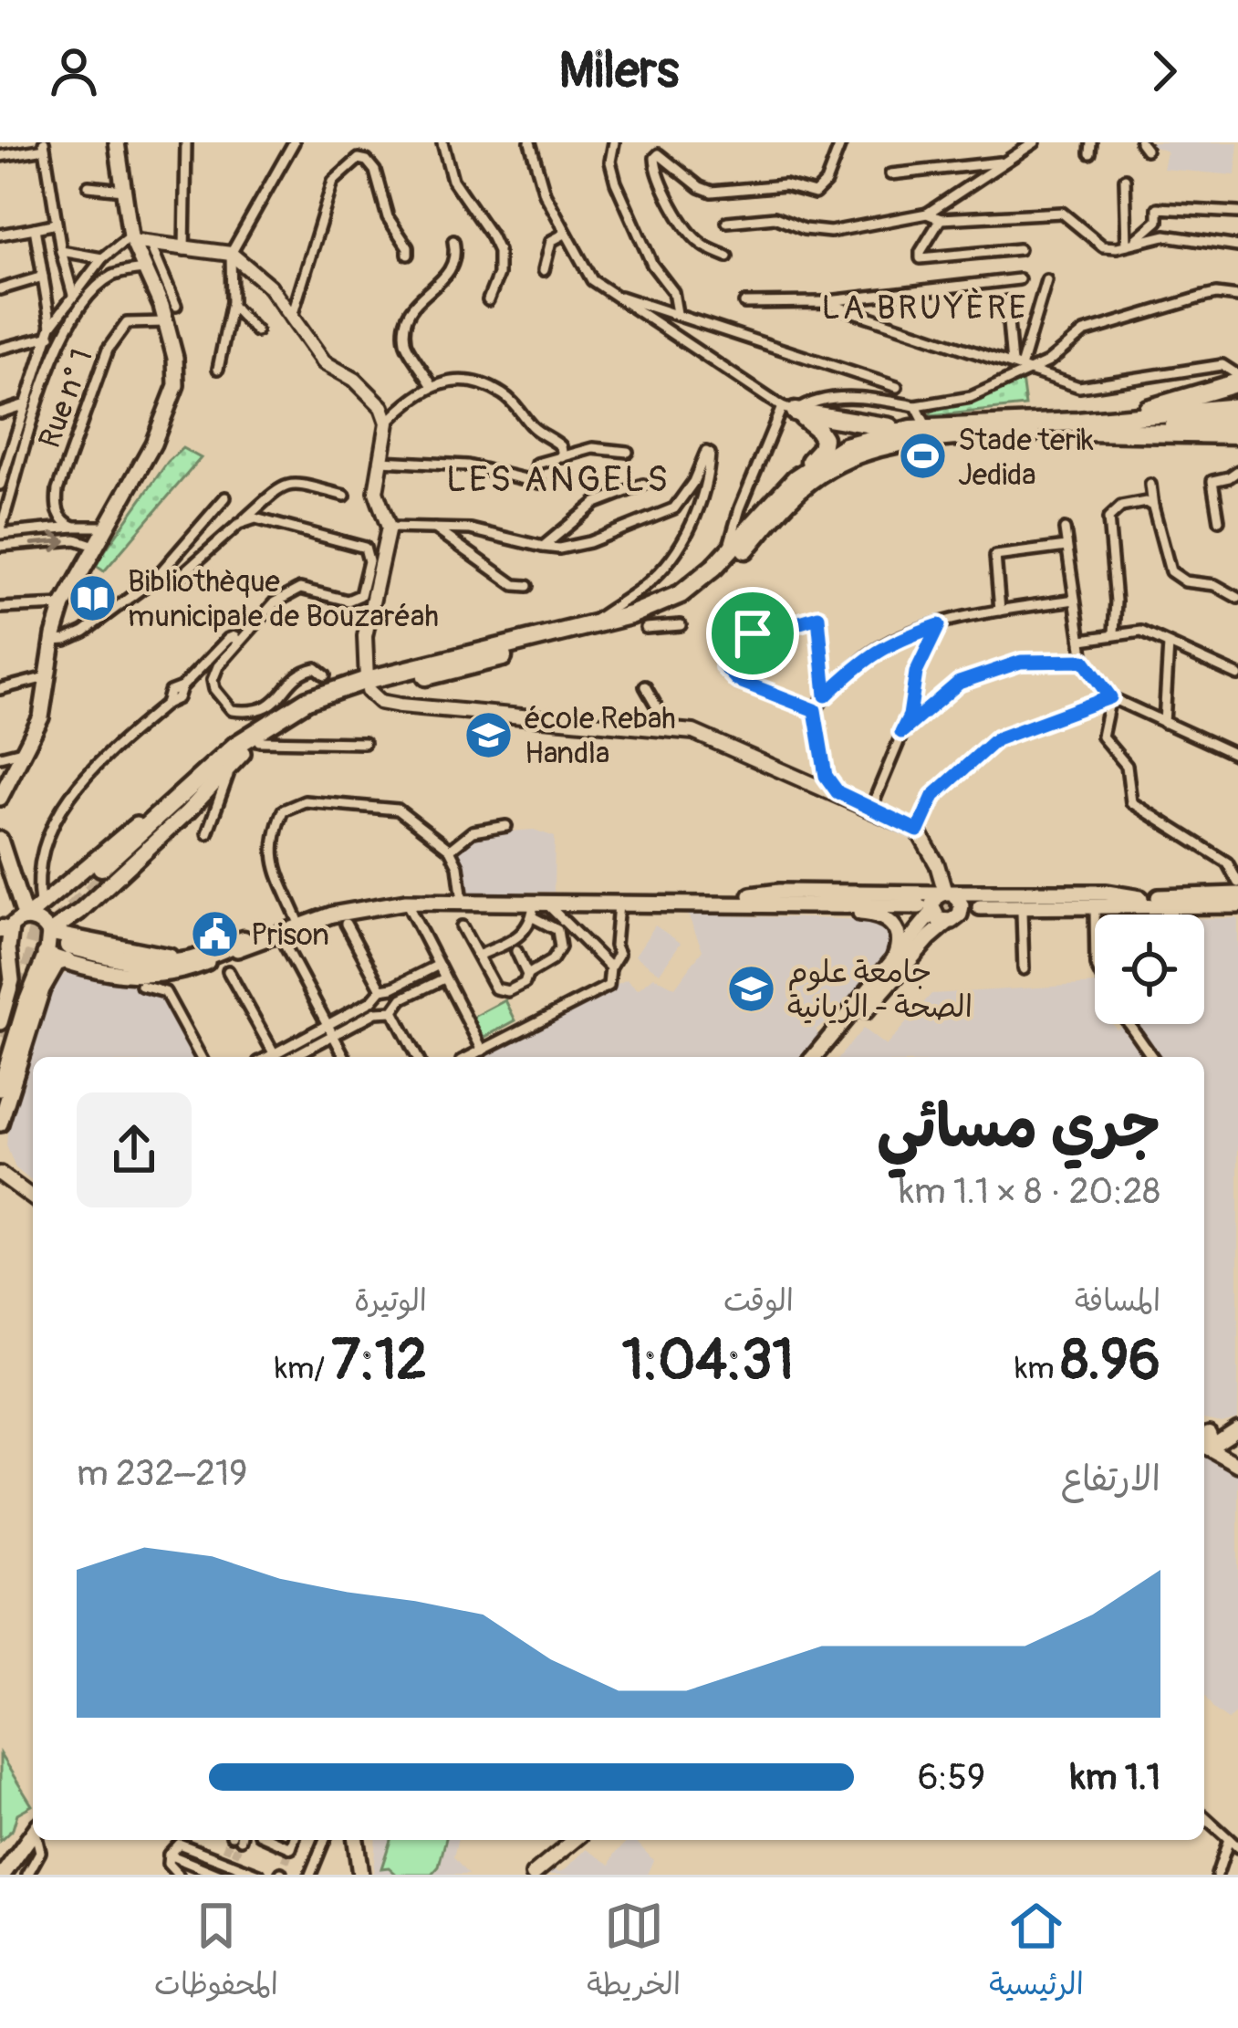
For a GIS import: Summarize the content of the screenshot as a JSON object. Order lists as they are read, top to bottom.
{
  "streets": {
    "street": ["Rue n° 1"]
  },
  "districts": ["LA BRUYÈRE", "LES ANGELS"],
  "places": {
    "sports": ["Stade terik Jedida"],
    "library": ["Bibliothèque municipale de Bouzaréah"],
    "school or university": ["école Rebah Handla", "جامعة علوم الصحة - الزيانية"],
    "public building": ["Prison"]
  },
  "page": {
    "header": "Milers",
    "heading": ["جري مسائي", "20:28 · 8 × 1.1 km"],
    "stats": [
      ["المسافة", "8.96 km"],
      ["الوقت", "1:04:31"],
      ["الوتيرة", "7:12 /km"]
    ],
    "chart": ["الارتفاع", "219–232 m"],
    "list": [
      {
        "name": "1.1 km",
        "note": "6:59"
      }
    ],
    "tabs": ["الرئيسية", "الخريطة", "المحفوظات"]
  }
}
